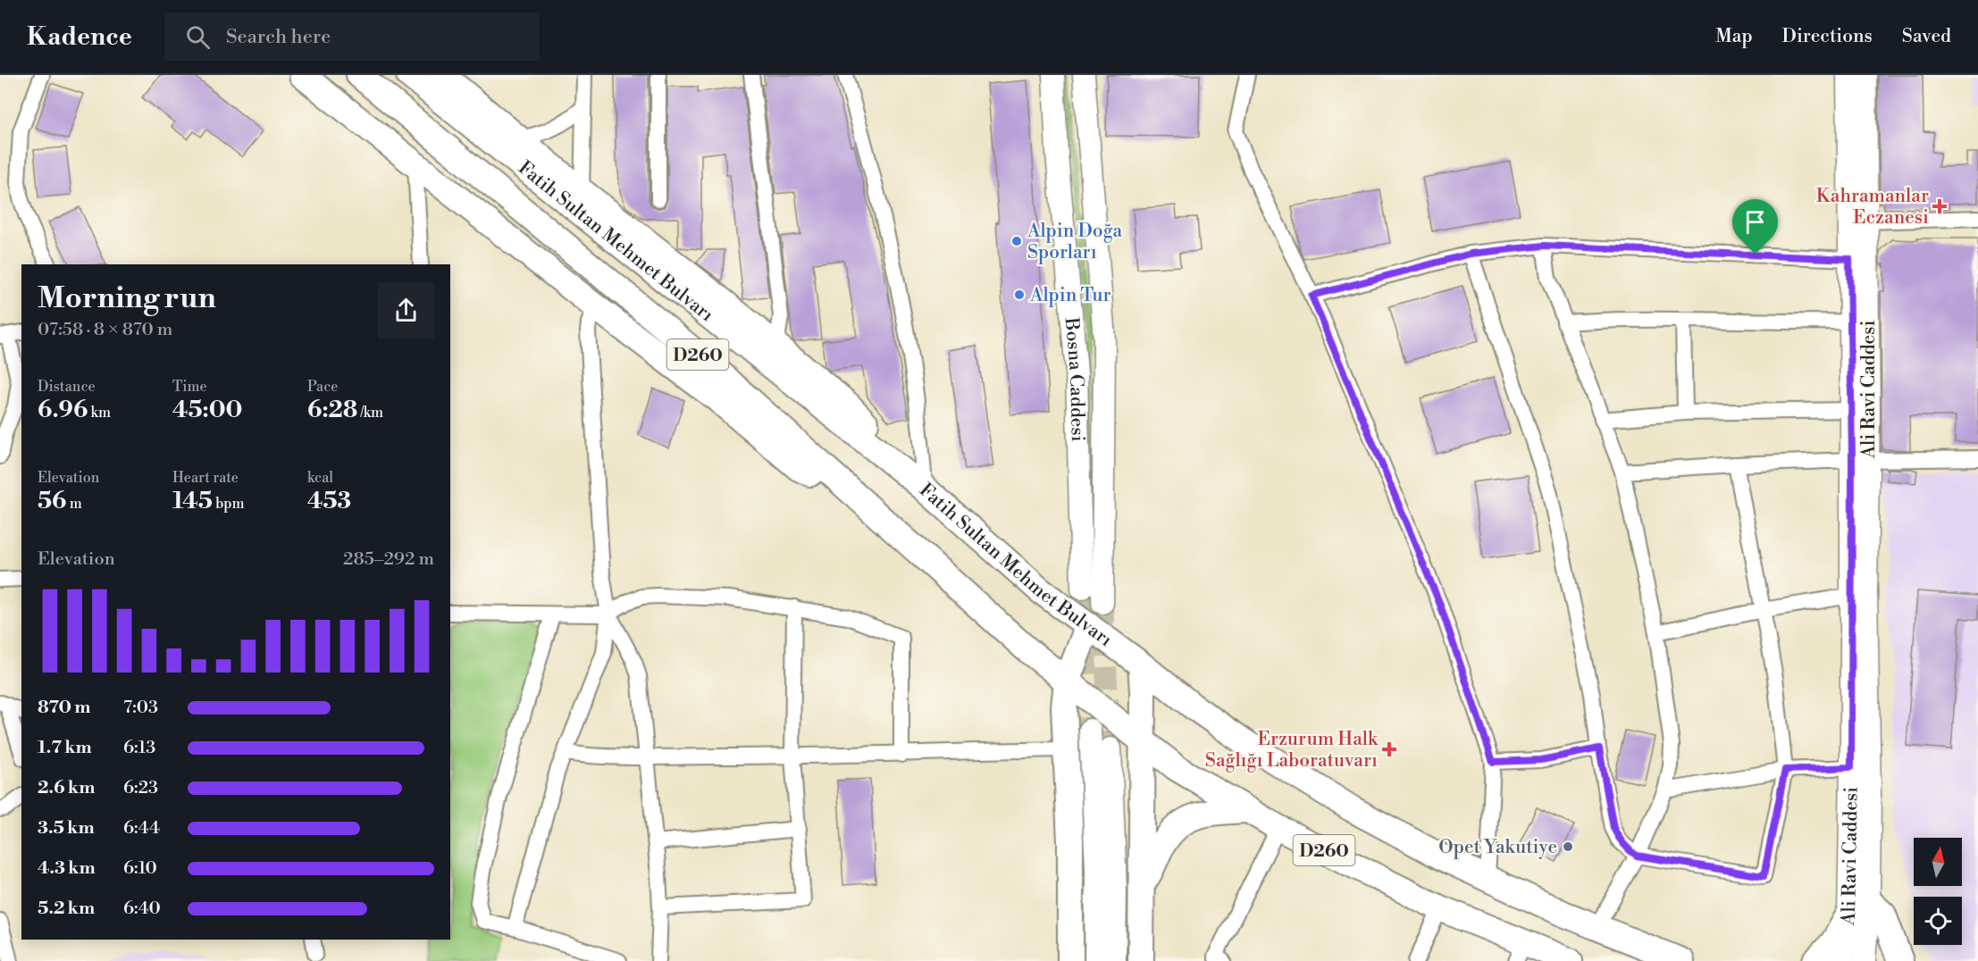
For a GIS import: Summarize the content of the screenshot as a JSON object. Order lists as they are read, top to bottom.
{
  "streets": {
    "highway": ["Fatih Sultan Mehmet Bulvarı", "D260"],
    "main road": ["Bosna Caddesi", "Ali Ravi Caddesi"]
  },
  "places": {
    "health": ["Kahramanlar Eczanesi", "Erzurum Halk Sağlığı Laboratuvarı"],
    "other": ["Alpin Doğa Sporları", "Alpin Tur", "Opet Yakutiye"]
  },
  "north": "top",
  "page": {
    "header": "Kadence",
    "search": "Search here",
    "nav": ["Map", "Directions", "Saved"],
    "heading": ["Morning run", "07:58 · 8 × 870 m"],
    "stats": [
      ["Distance", "6.96 km"],
      ["Time", "45:00"],
      ["Pace", "6:28 /km"],
      ["Elevation", "56 m"],
      ["Heart rate", "145 bpm"],
      ["kcal", "453"]
    ],
    "chart": ["Elevation", "285–292 m"],
    "list": [
      {
        "name": "870 m",
        "note": "7:03"
      },
      {
        "name": "1.7 km",
        "note": "6:13"
      },
      {
        "name": "2.6 km",
        "note": "6:23"
      },
      {
        "name": "3.5 km",
        "note": "6:44"
      },
      {
        "name": "4.3 km",
        "note": "6:10"
      },
      {
        "name": "5.2 km",
        "note": "6:40"
      }
    ]
  }
}
